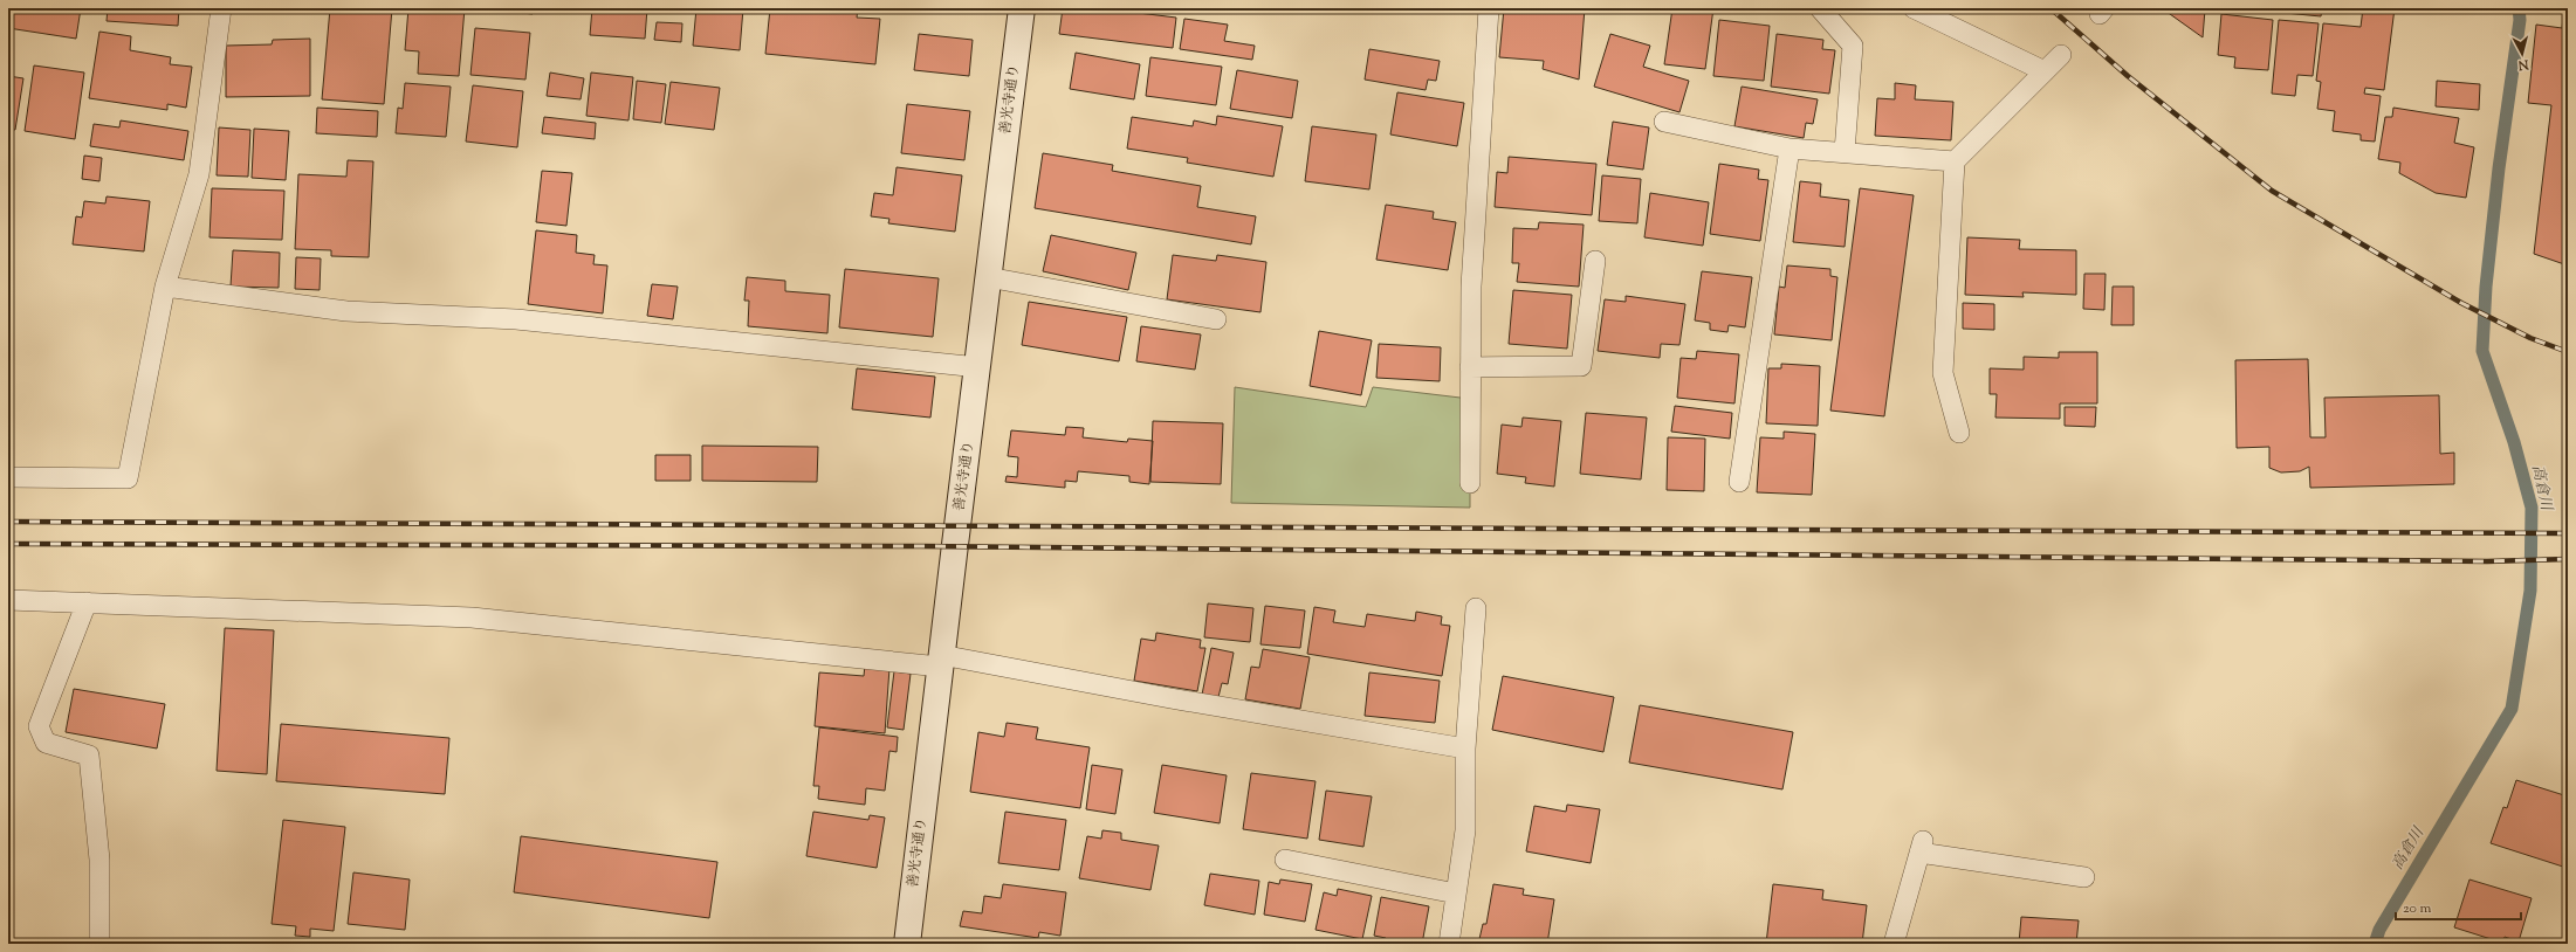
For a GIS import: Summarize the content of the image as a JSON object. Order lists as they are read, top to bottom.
{
  "streets": {
    "main road": ["善光寺通り"]
  },
  "water": ["高倉川"],
  "scale_bar": "20 m",
  "north": "bottom"
}
